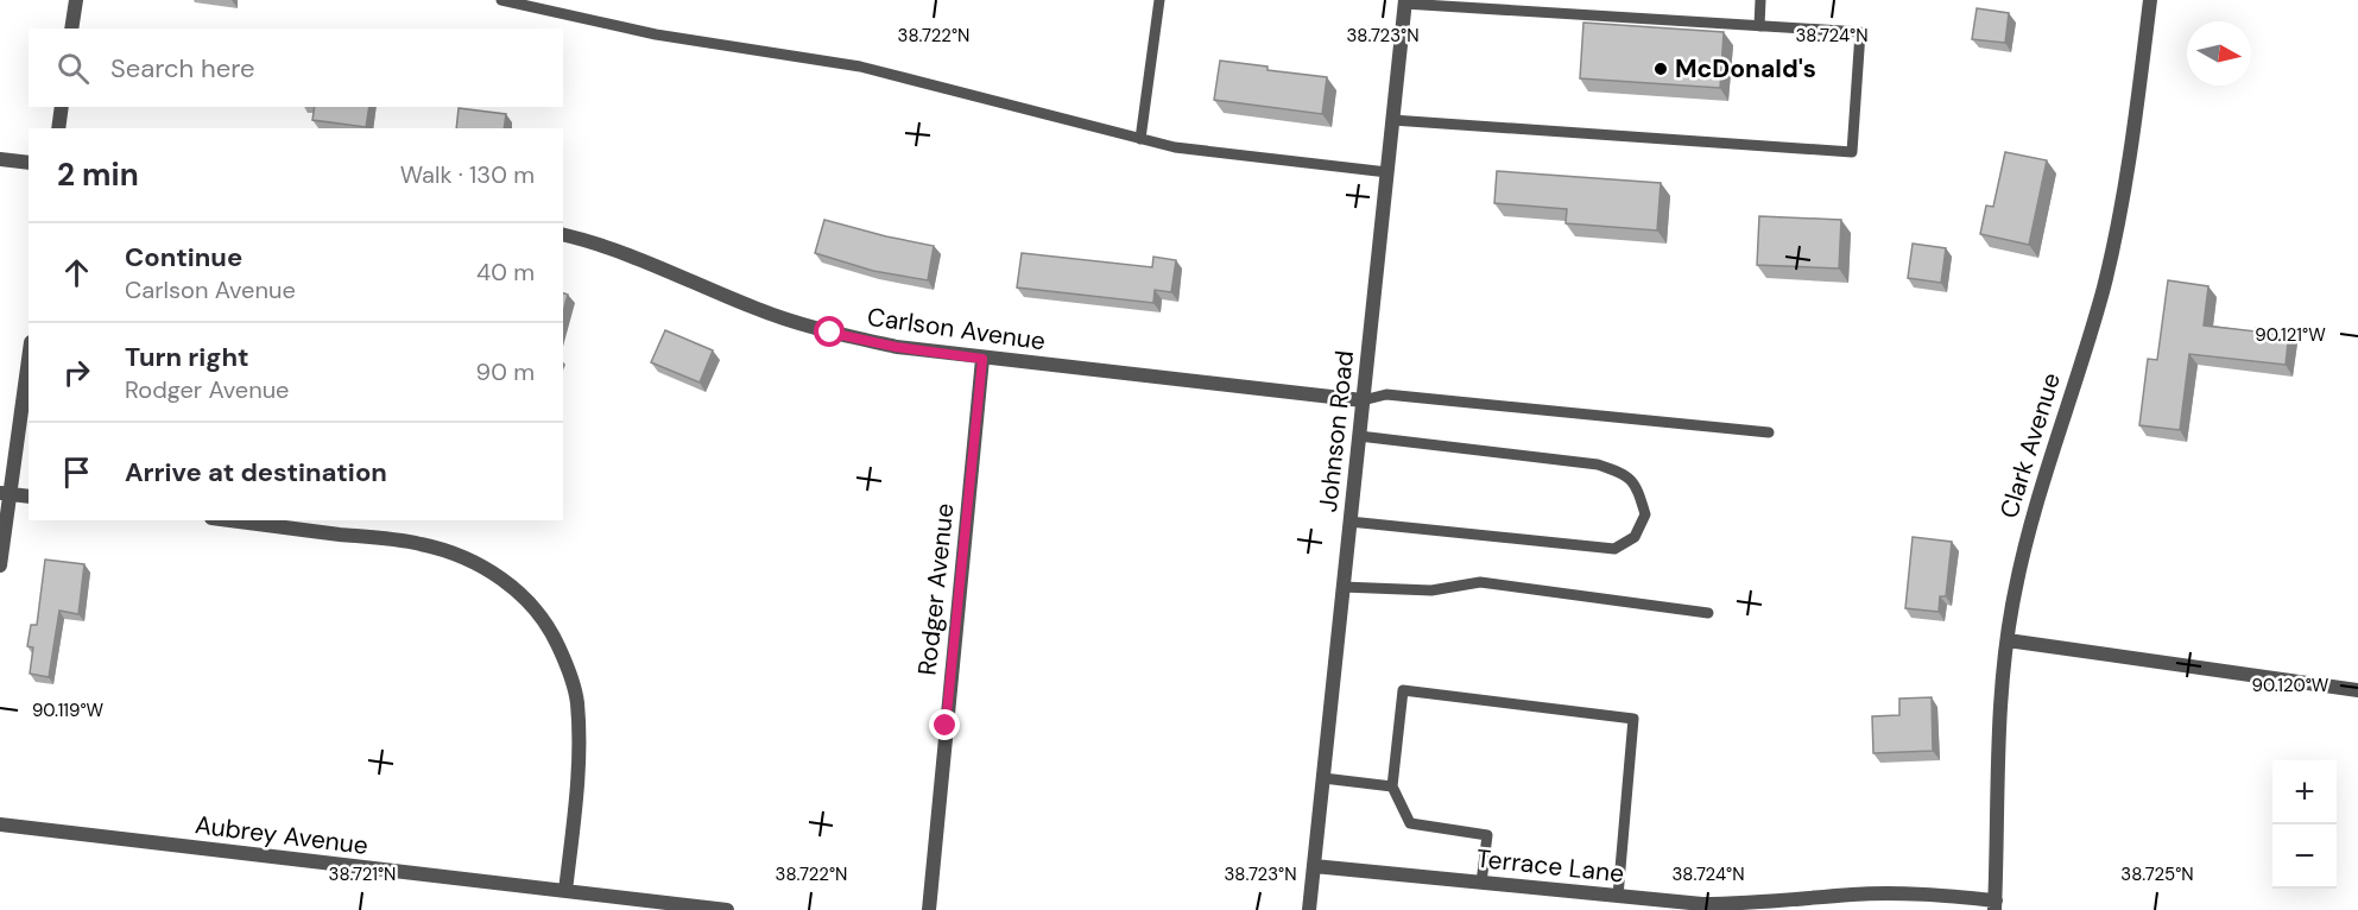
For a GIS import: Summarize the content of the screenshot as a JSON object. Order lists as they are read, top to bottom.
{
  "streets": {
    "street": [
      "Carlson Avenue",
      "Johnson Road",
      "Clark Avenue",
      "Rodger Avenue",
      "Aubrey Avenue",
      "Terrace Lane"
    ]
  },
  "crossings": [
    ["Carlson Avenue", "Johnson Road"],
    ["Carlson Avenue", "Rodger Avenue"],
    ["Johnson Road", "Terrace Lane"],
    ["Clark Avenue", "Terrace Lane"]
  ],
  "places": ["McDonald's"],
  "north": "right",
  "page": {
    "search": "Search here",
    "heading": ["2 min", "Walk · 130 m"],
    "list": [
      ["Continue", "Carlson Avenue", "40 m"],
      ["Turn right", "Rodger Avenue", "90 m"],
      "Arrive at destination"
    ],
    "map_buttons": ["+", "−"]
  },
  "coordinates": [
    "38.722°N",
    "38.723°N",
    "38.724°N",
    "90.121°W",
    "90.120°W",
    "90.119°W",
    "38.721°N",
    "38.725°N"
  ]
}
